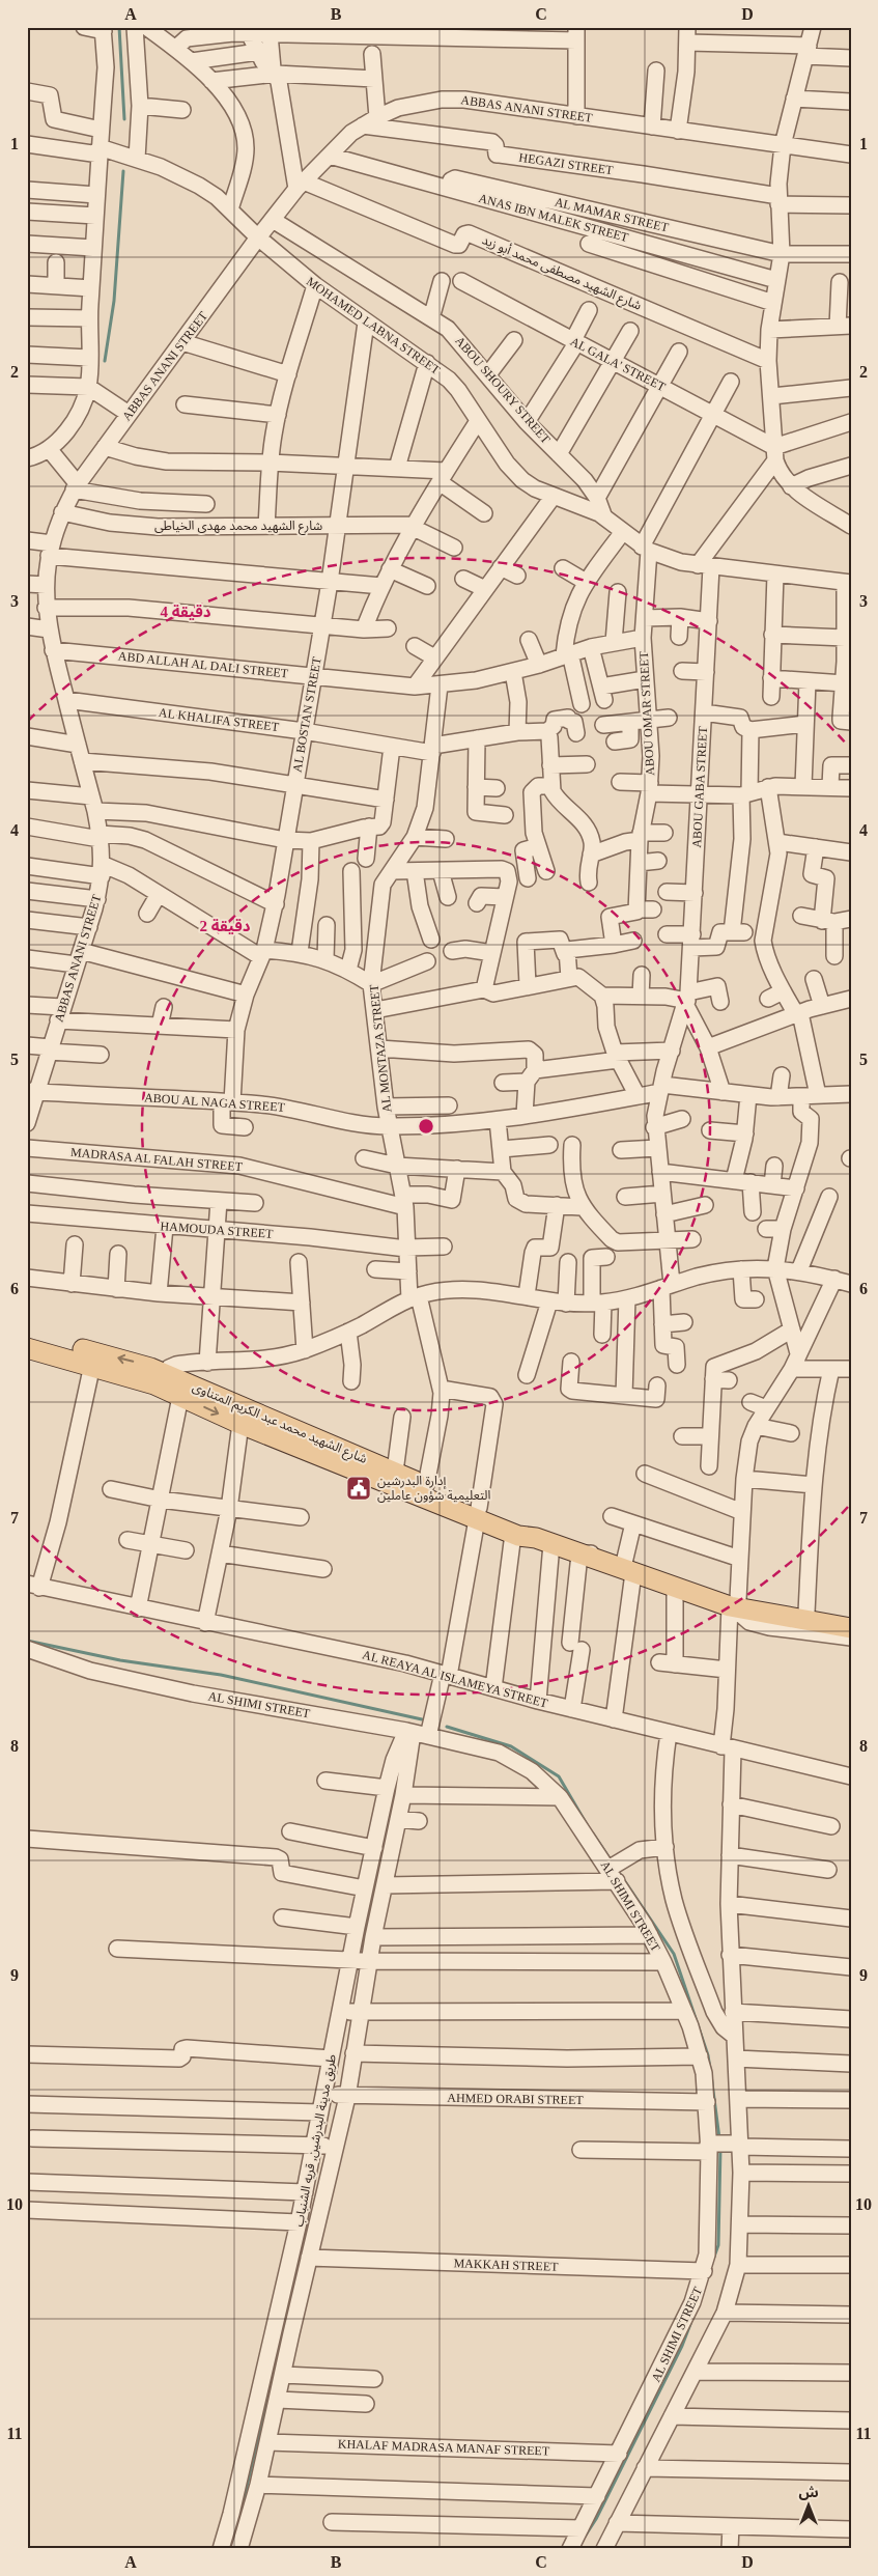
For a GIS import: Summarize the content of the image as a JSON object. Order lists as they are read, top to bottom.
{
  "streets": {
    "main road": ["شارع الشهيد محمد عبد الكريم المتناوى"],
    "street": [
      "ABBAS ANANI STREET",
      "HEGAZI STREET",
      "AL MAMAR STREET",
      "ANAS IBN MALEK STREET",
      "شارع الشهيد مصطفى محمد أبو زيد",
      "MOHAMED LABNA STREET",
      "AL GALA' STREET",
      "ABOU SHOURY STREET",
      "شارع الشهيد محمد مهدى الخياطى",
      "ABD ALLAH AL DALI STREET",
      "ABOU OMAR STREET",
      "AL BOSTAN STREET",
      "AL KHALIFA STREET",
      "ABOU GABA STREET",
      "AL MONTAZA STREET",
      "ABOU AL NAGA STREET",
      "MADRASA AL FALAH STREET",
      "HAMOUDA STREET",
      "AL REAYA AL ISLAMEYA STREET",
      "AL SHIMI STREET",
      "AHMED ORABI STREET",
      "طريق مدينة البدرشين, قريه الشنباب",
      "MAKKAH STREET",
      "KHALAF MADRASA MANAF STREET"
    ]
  },
  "crossings": [
    ["ABBAS ANANI STREET", "HEGAZI STREET"],
    ["ABBAS ANANI STREET", "ANAS IBN MALEK STREET"],
    ["ABBAS ANANI STREET", "شارع الشهيد مصطفى محمد أبو زيد"],
    ["ABBAS ANANI STREET", "MOHAMED LABNA STREET"],
    ["ABBAS ANANI STREET", "ABOU SHOURY STREET"],
    ["ABBAS ANANI STREET", "شارع الشهيد محمد مهدى الخياطى"],
    ["ABBAS ANANI STREET", "ABD ALLAH AL DALI STREET"],
    ["ABBAS ANANI STREET", "AL KHALIFA STREET"],
    ["ABBAS ANANI STREET", "ABOU AL NAGA STREET"],
    ["AL MAMAR STREET", "ANAS IBN MALEK STREET"],
    ["MOHAMED LABNA STREET", "ABOU SHOURY STREET"],
    ["MOHAMED LABNA STREET", "ABOU OMAR STREET"],
    ["MOHAMED LABNA STREET", "AL BOSTAN STREET"],
    ["MOHAMED LABNA STREET", "ABOU GABA STREET"],
    ["شارع الشهيد محمد مهدى الخياطى", "AL BOSTAN STREET"],
    ["ABD ALLAH AL DALI STREET", "ABOU OMAR STREET"],
    ["ABD ALLAH AL DALI STREET", "AL BOSTAN STREET"],
    ["ABD ALLAH AL DALI STREET", "AL MONTAZA STREET"],
    ["AL BOSTAN STREET", "AL KHALIFA STREET"],
    ["AL BOSTAN STREET", "ABOU AL NAGA STREET"],
    ["AL KHALIFA STREET", "AL MONTAZA STREET"],
    ["ABOU GABA STREET", "ABOU AL NAGA STREET"],
    ["AL MONTAZA STREET", "ABOU AL NAGA STREET"],
    ["AL MONTAZA STREET", "MADRASA AL FALAH STREET"],
    ["AL MONTAZA STREET", "HAMOUDA STREET"],
    ["AL MONTAZA STREET", "شارع الشهيد محمد عبد الكريم المتناوى"],
    ["AL SHIMI STREET", "AHMED ORABI STREET"],
    ["AL SHIMI STREET", "طريق مدينة البدرشين, قريه الشنباب"],
    ["AL SHIMI STREET", "MAKKAH STREET"],
    ["AL SHIMI STREET", "KHALAF MADRASA MANAF STREET"],
    ["AHMED ORABI STREET", "طريق مدينة البدرشين, قريه الشنباب"],
    ["طريق مدينة البدرشين, قريه الشنباب", "MAKKAH STREET"],
    ["طريق مدينة البدرشين, قريه الشنباب", "KHALAF MADRASA MANAF STREET"]
  ],
  "places": {
    "public building": ["إدارة البدرشين التعليمية شؤون عاملين"]
  },
  "north": "top",
  "grid": {
    "columns": [
      "A",
      "B",
      "C",
      "D"
    ],
    "rows": [
      "1",
      "2",
      "3",
      "4",
      "5",
      "6",
      "7",
      "8",
      "9",
      "10",
      "11"
    ]
  },
  "rings": ["4 دقيقة", "2 دقيقة"]
}
